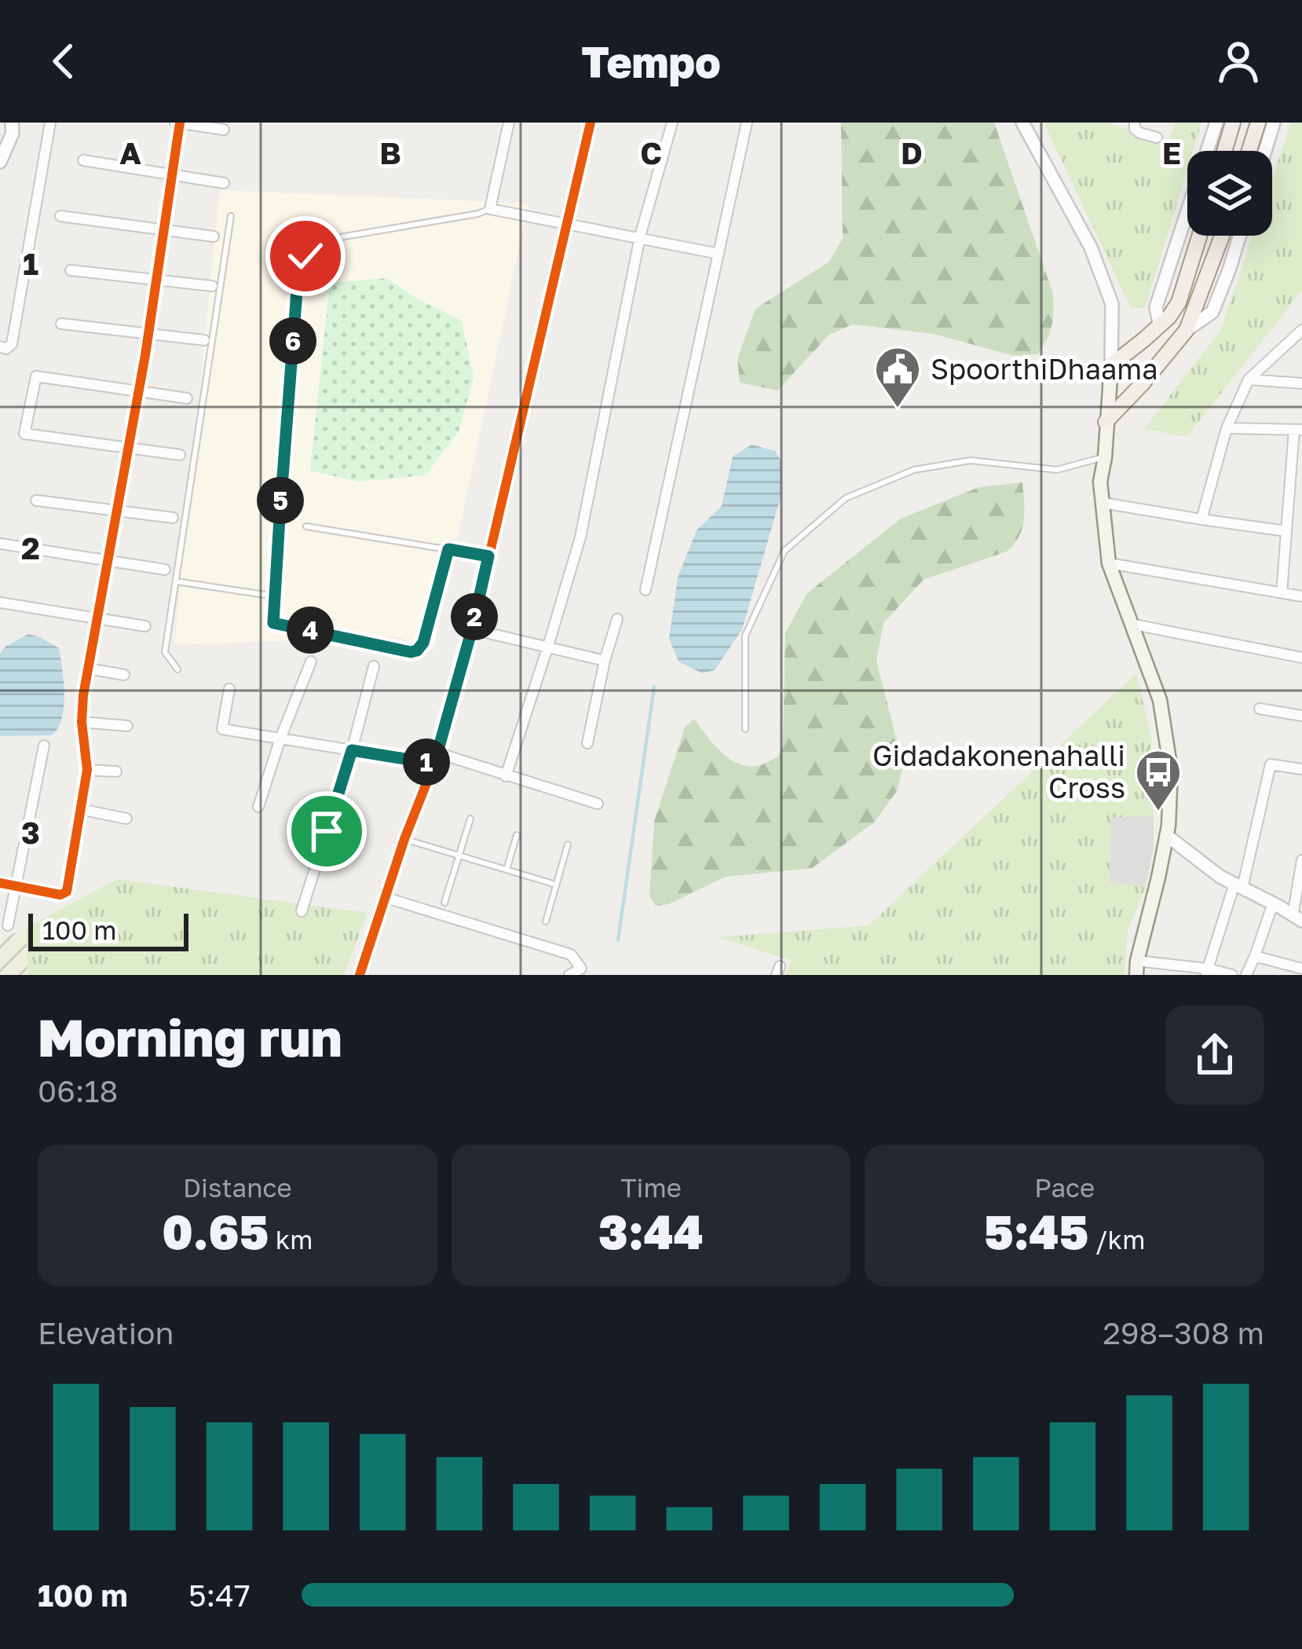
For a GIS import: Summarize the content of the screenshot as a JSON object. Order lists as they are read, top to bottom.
{
  "places": {
    "public building": ["SpoorthiDhaama"],
    "bus stop": ["Gidadakonenahalli Cross"]
  },
  "scale_bar": "100 m",
  "page": {
    "header": "Tempo",
    "pins": [
      "6",
      "5",
      "2",
      "4",
      "1"
    ],
    "scale": "100 m",
    "heading": ["Morning run", "06:18"],
    "stats": [
      ["Distance", "0.65 km"],
      ["Time", "3:44"],
      ["Pace", "5:45 /km"]
    ],
    "chart": ["Elevation", "298–308 m"],
    "list": [
      {
        "name": "100 m",
        "note": "5:47"
      }
    ]
  },
  "grid": {
    "columns": [
      "A",
      "B",
      "C",
      "D",
      "E"
    ],
    "rows": ["1", "2", "3"]
  }
}
